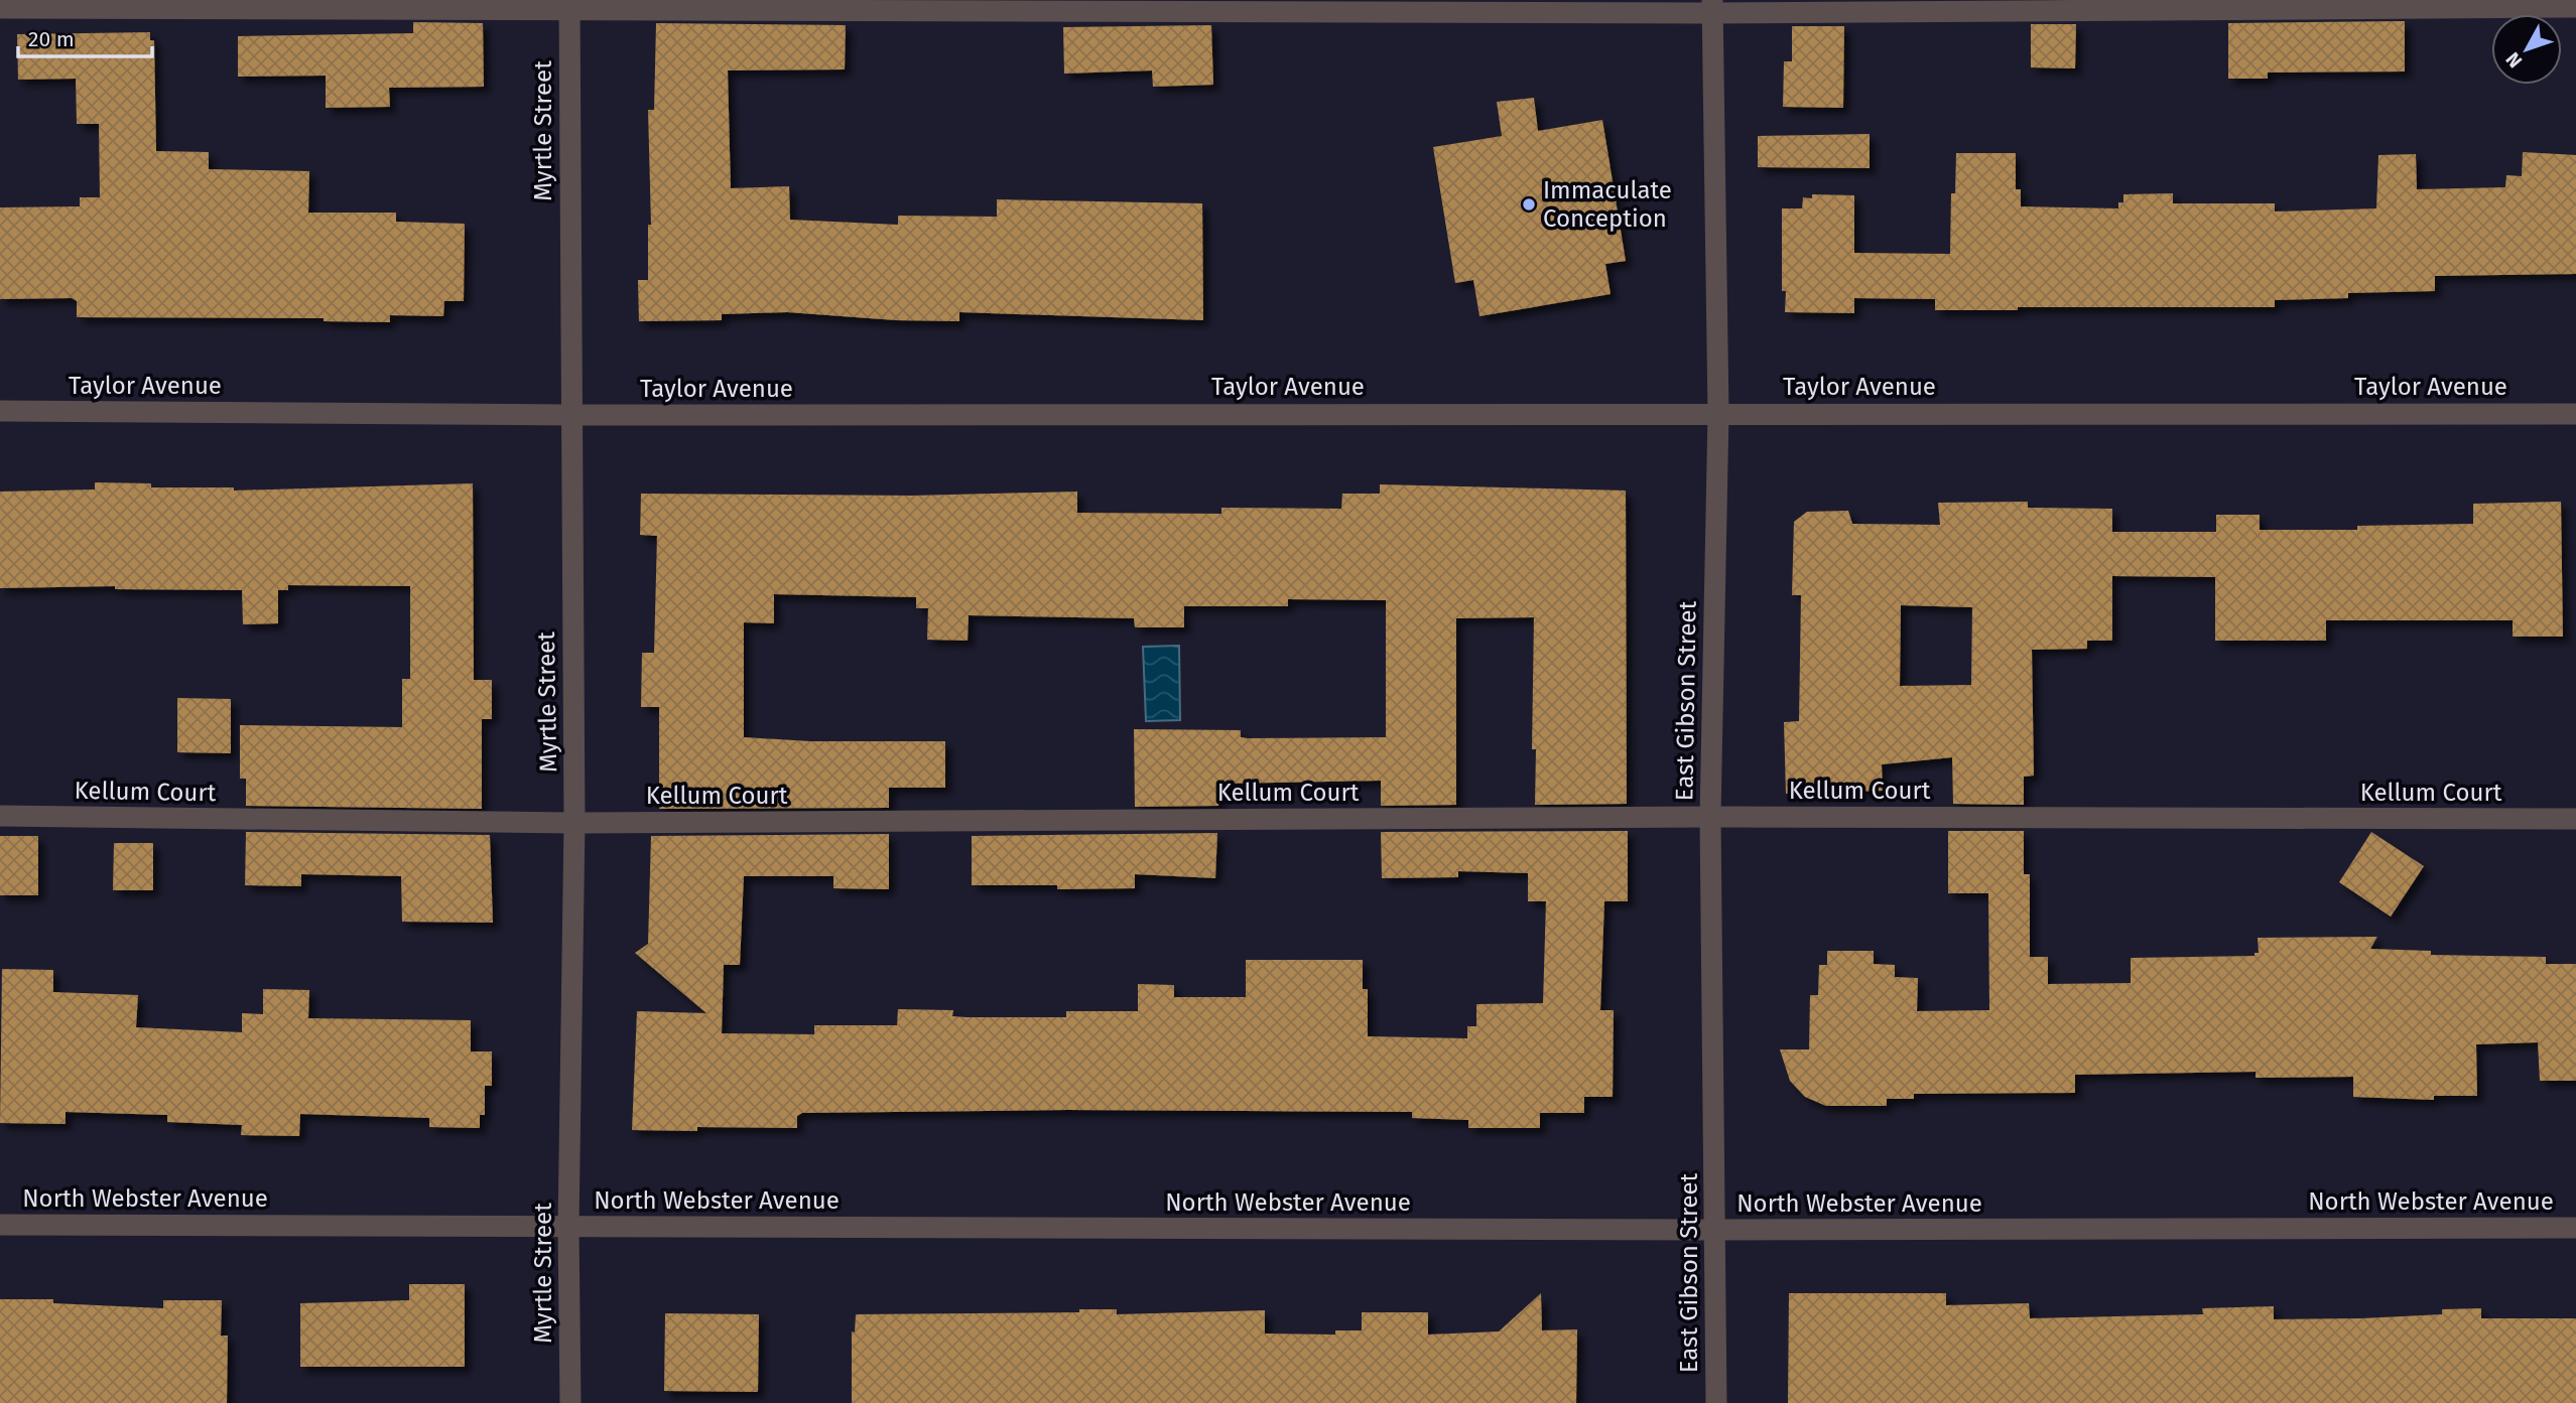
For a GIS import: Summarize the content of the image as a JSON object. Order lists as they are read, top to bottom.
{
  "streets": {
    "street": [
      "Myrtle Street",
      "Taylor Avenue",
      "East Gibson Street",
      "Kellum Court",
      "North Webster Avenue"
    ]
  },
  "crossings": [
    ["Myrtle Street", "Taylor Avenue"],
    ["Myrtle Street", "Kellum Court"],
    ["Myrtle Street", "North Webster Avenue"],
    ["Taylor Avenue", "East Gibson Street"],
    ["East Gibson Street", "Kellum Court"],
    ["East Gibson Street", "North Webster Avenue"]
  ],
  "places": ["Immaculate Conception"],
  "scale_bar": "20 m",
  "north": "bottom left"
}
